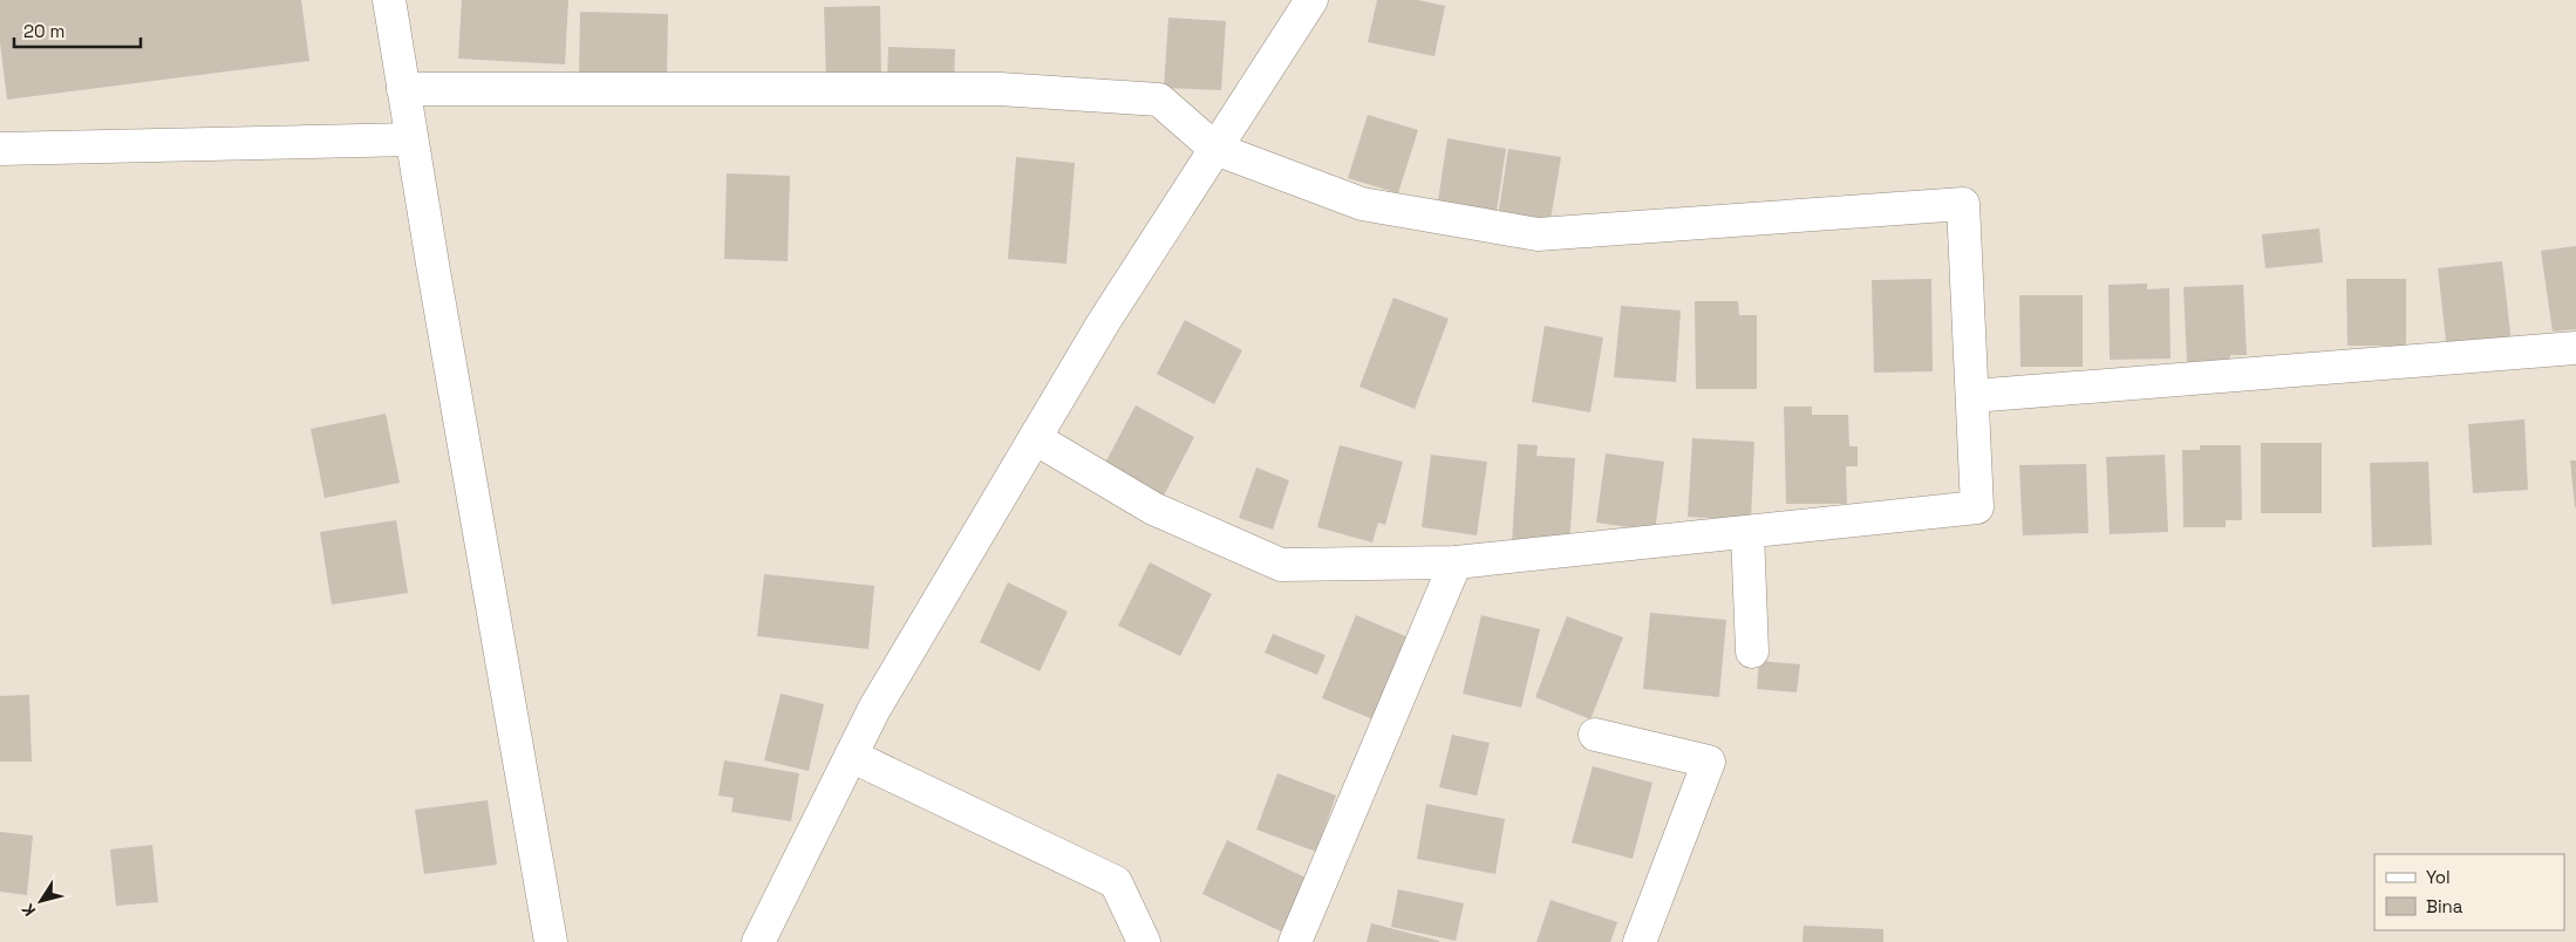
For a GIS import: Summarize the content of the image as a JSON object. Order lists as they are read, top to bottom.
{
  "legend": ["Yol", "Bina"],
  "scale_bar": "20 m",
  "north": "bottom left"
}
